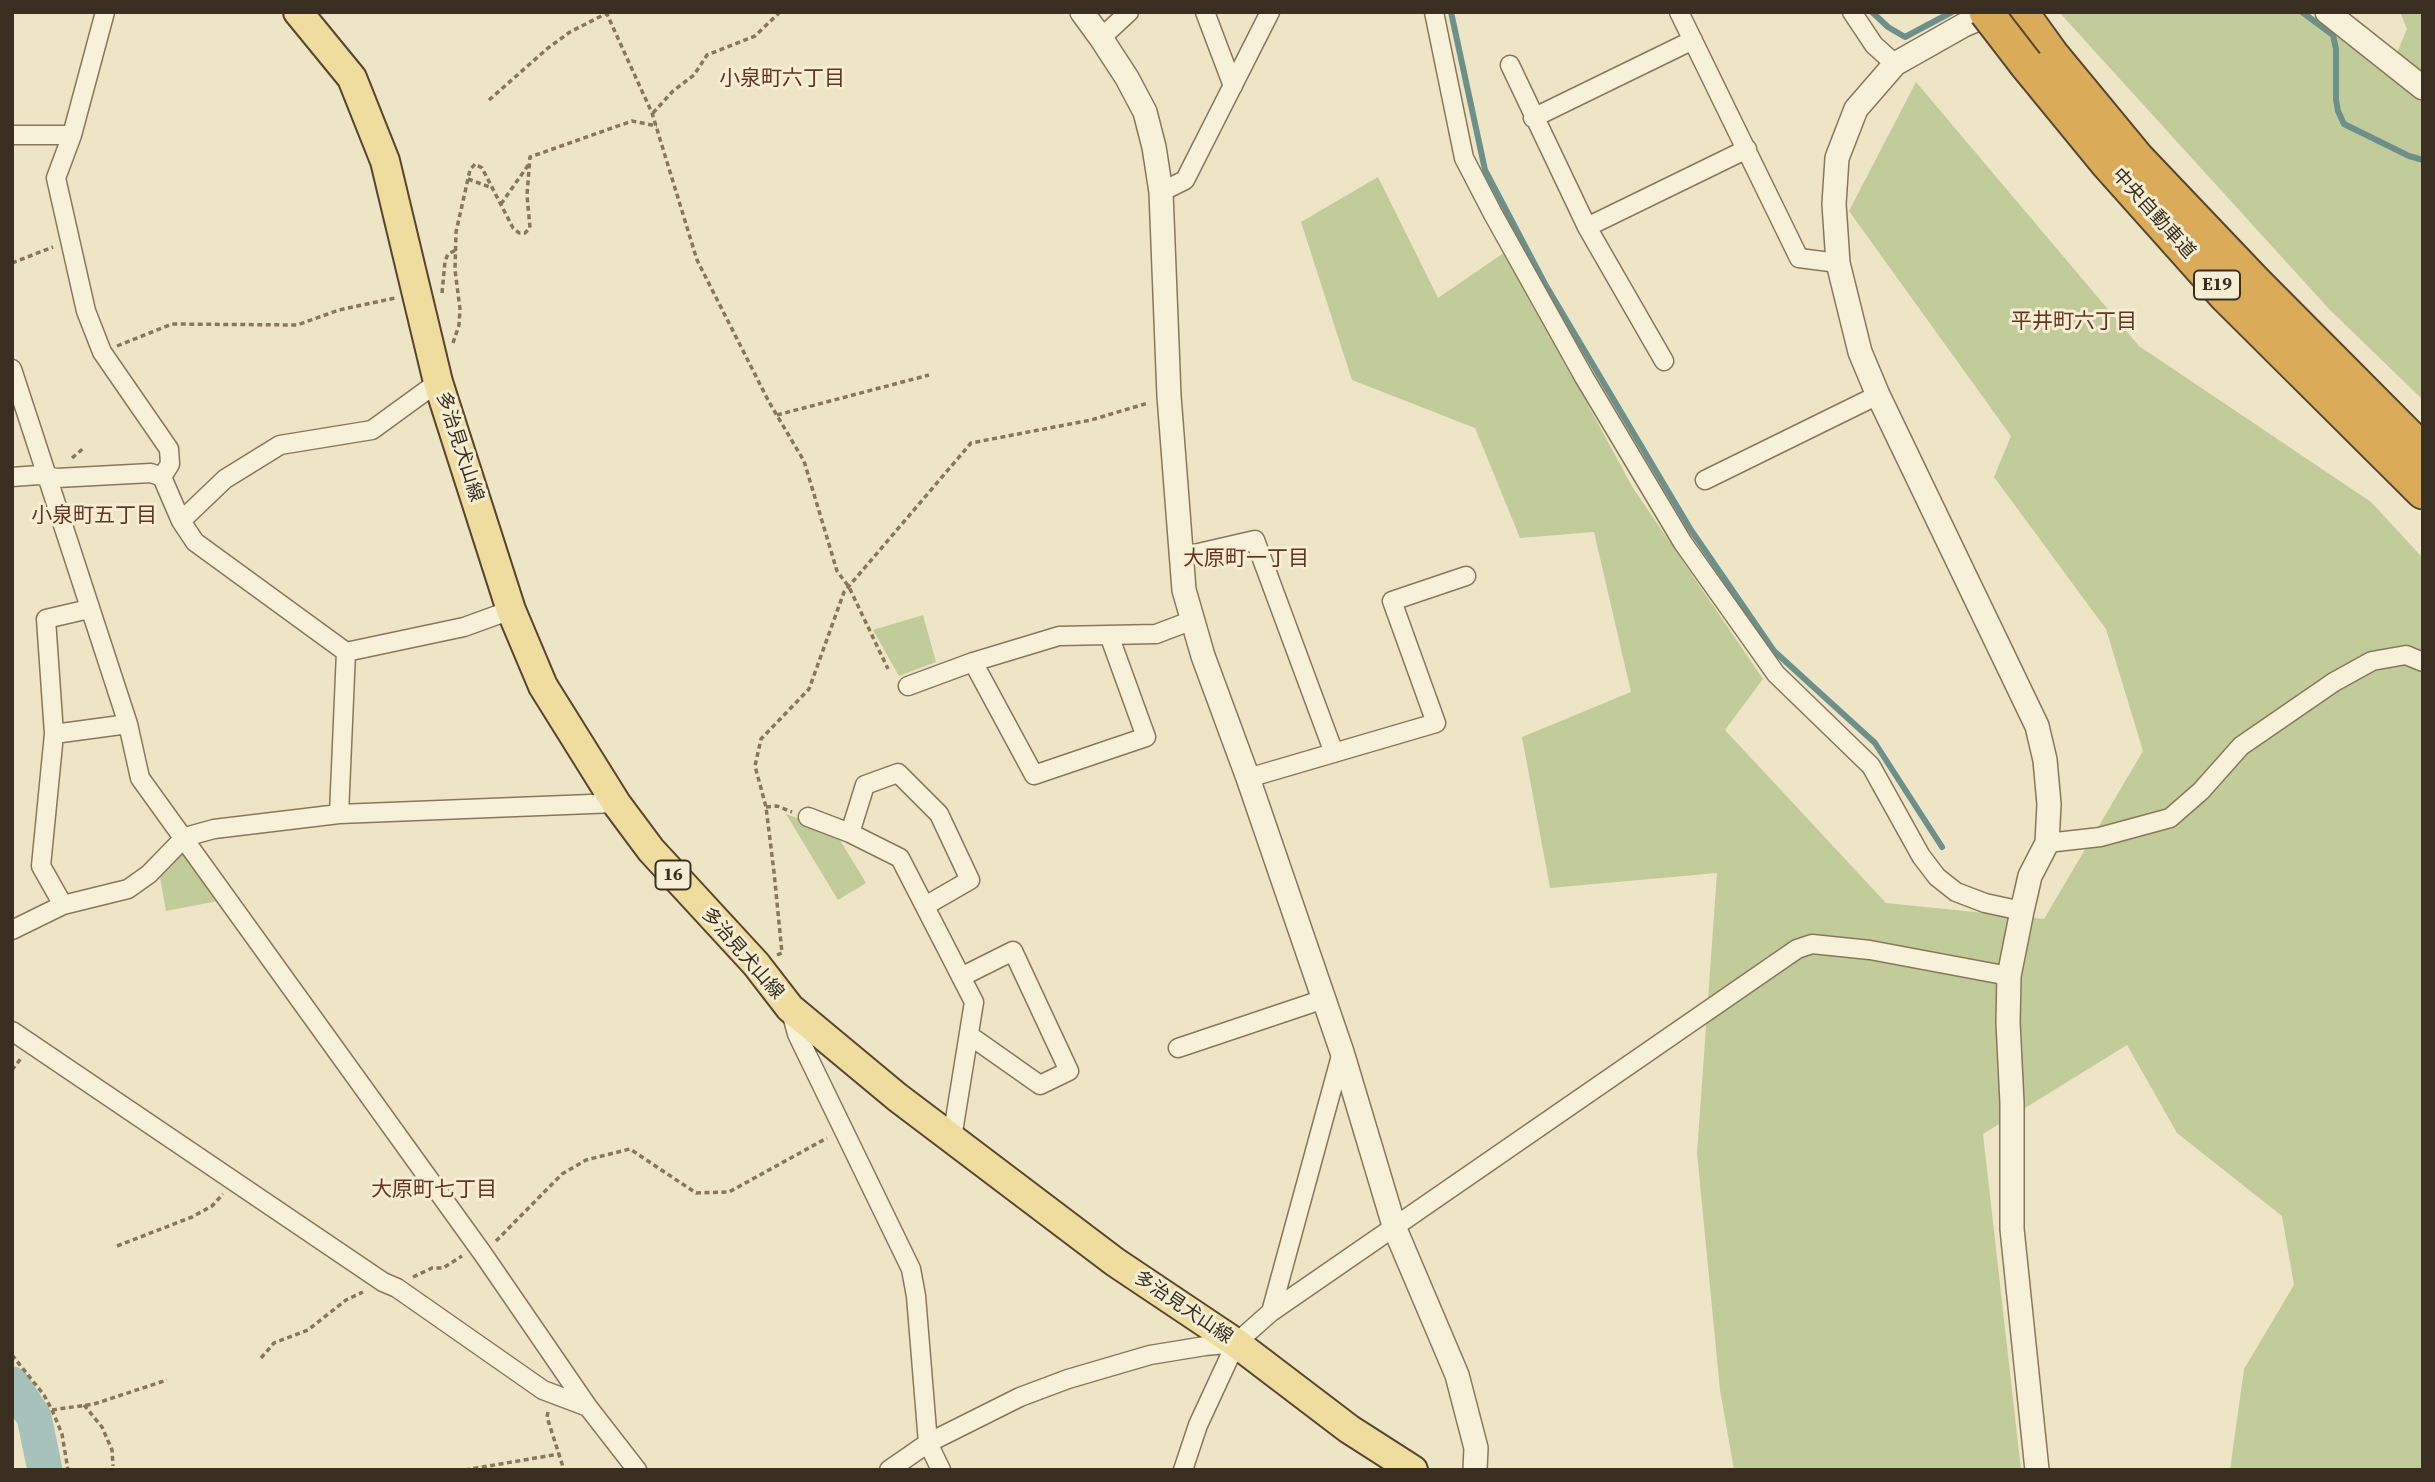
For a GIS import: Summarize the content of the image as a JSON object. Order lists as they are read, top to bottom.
{
  "streets": {
    "highway": ["中央自動車道", "E19"],
    "main road": ["多治見犬山線", "16"]
  },
  "districts": [
    "小泉町六丁目",
    "平井町六丁目",
    "小泉町五丁目",
    "大原町一丁目",
    "大原町七丁目"
  ]
}
